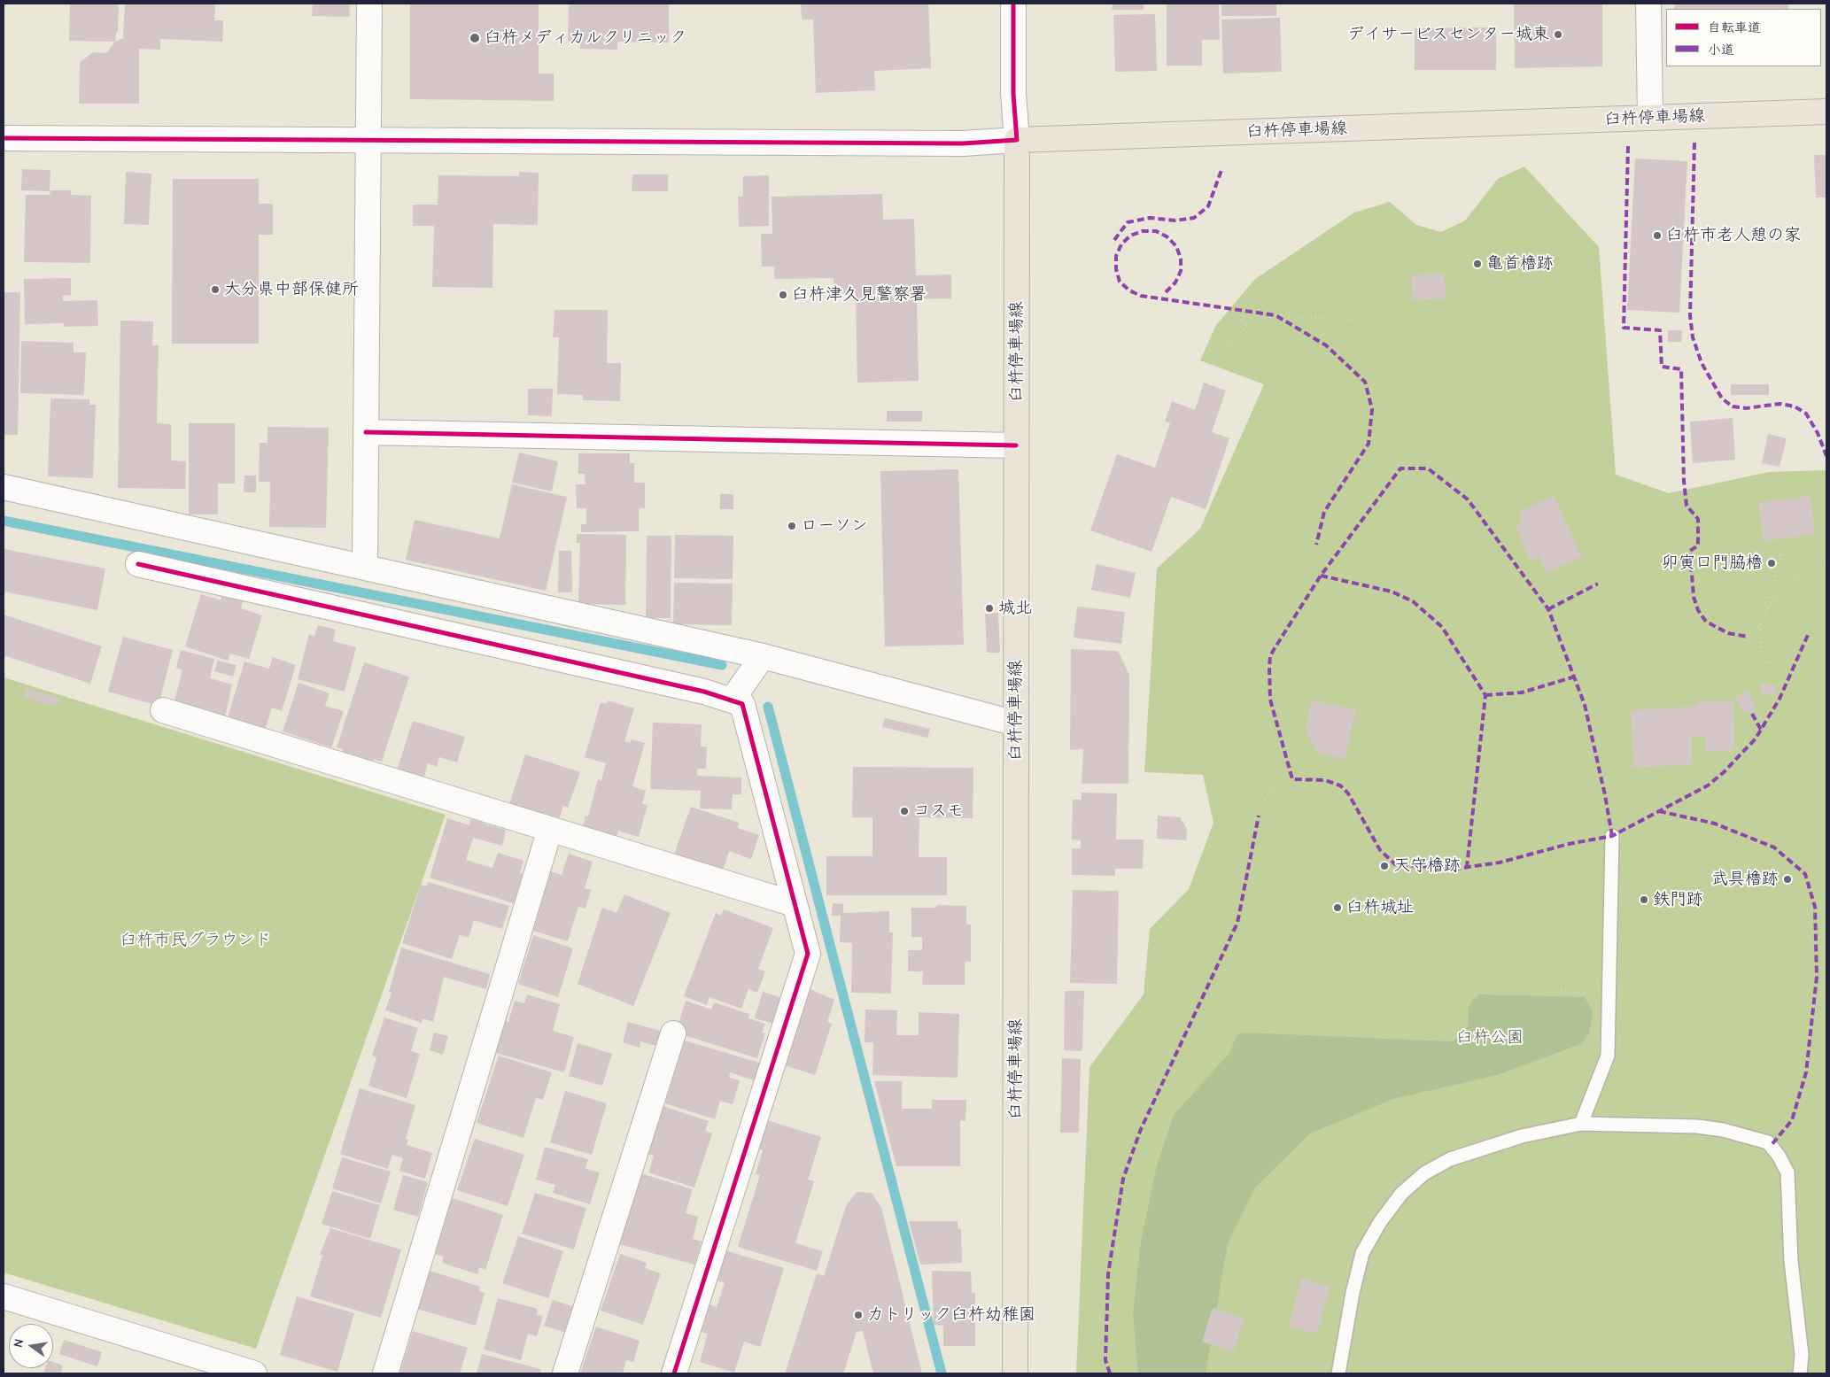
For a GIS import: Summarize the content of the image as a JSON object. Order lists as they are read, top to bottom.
{
  "streets": {
    "main road": ["臼杵停車場線"]
  },
  "parks": ["臼杵市民グラウンド", "臼杵公園"],
  "places": [
    "デイサービスセンター城東",
    "臼杵メディカルクリニック",
    "臼杵市老人憩の家",
    "亀首櫓跡",
    "大分県中部保健所",
    "臼杵津久見警察署",
    "ローソン",
    "卯寅口門脇櫓",
    "城北",
    "コスモ",
    "天守櫓跡",
    "武具櫓跡",
    "鉄門跡",
    "臼杵城址",
    "カトリック臼杵幼稚園"
  ],
  "legend": ["自転車道", "小道"],
  "north": "left"
}
